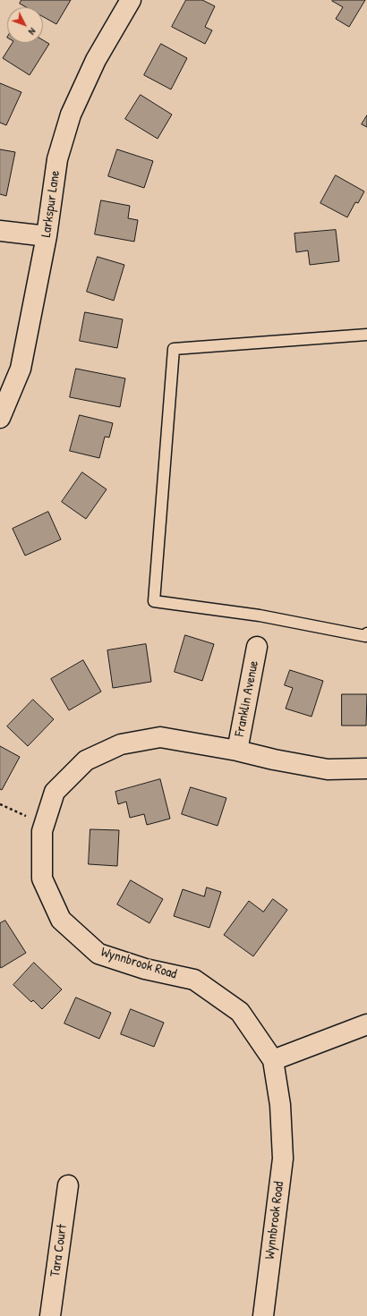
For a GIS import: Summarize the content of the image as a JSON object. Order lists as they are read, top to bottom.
{
  "streets": {
    "street": [
      "Larkspur Lane",
      "Franklin Avenue",
      "Wynnbrook Road",
      "Tara Court"
    ]
  },
  "crossings": [
    ["Franklin Avenue", "Wynnbrook Road"]
  ],
  "north": "bottom right"
}
